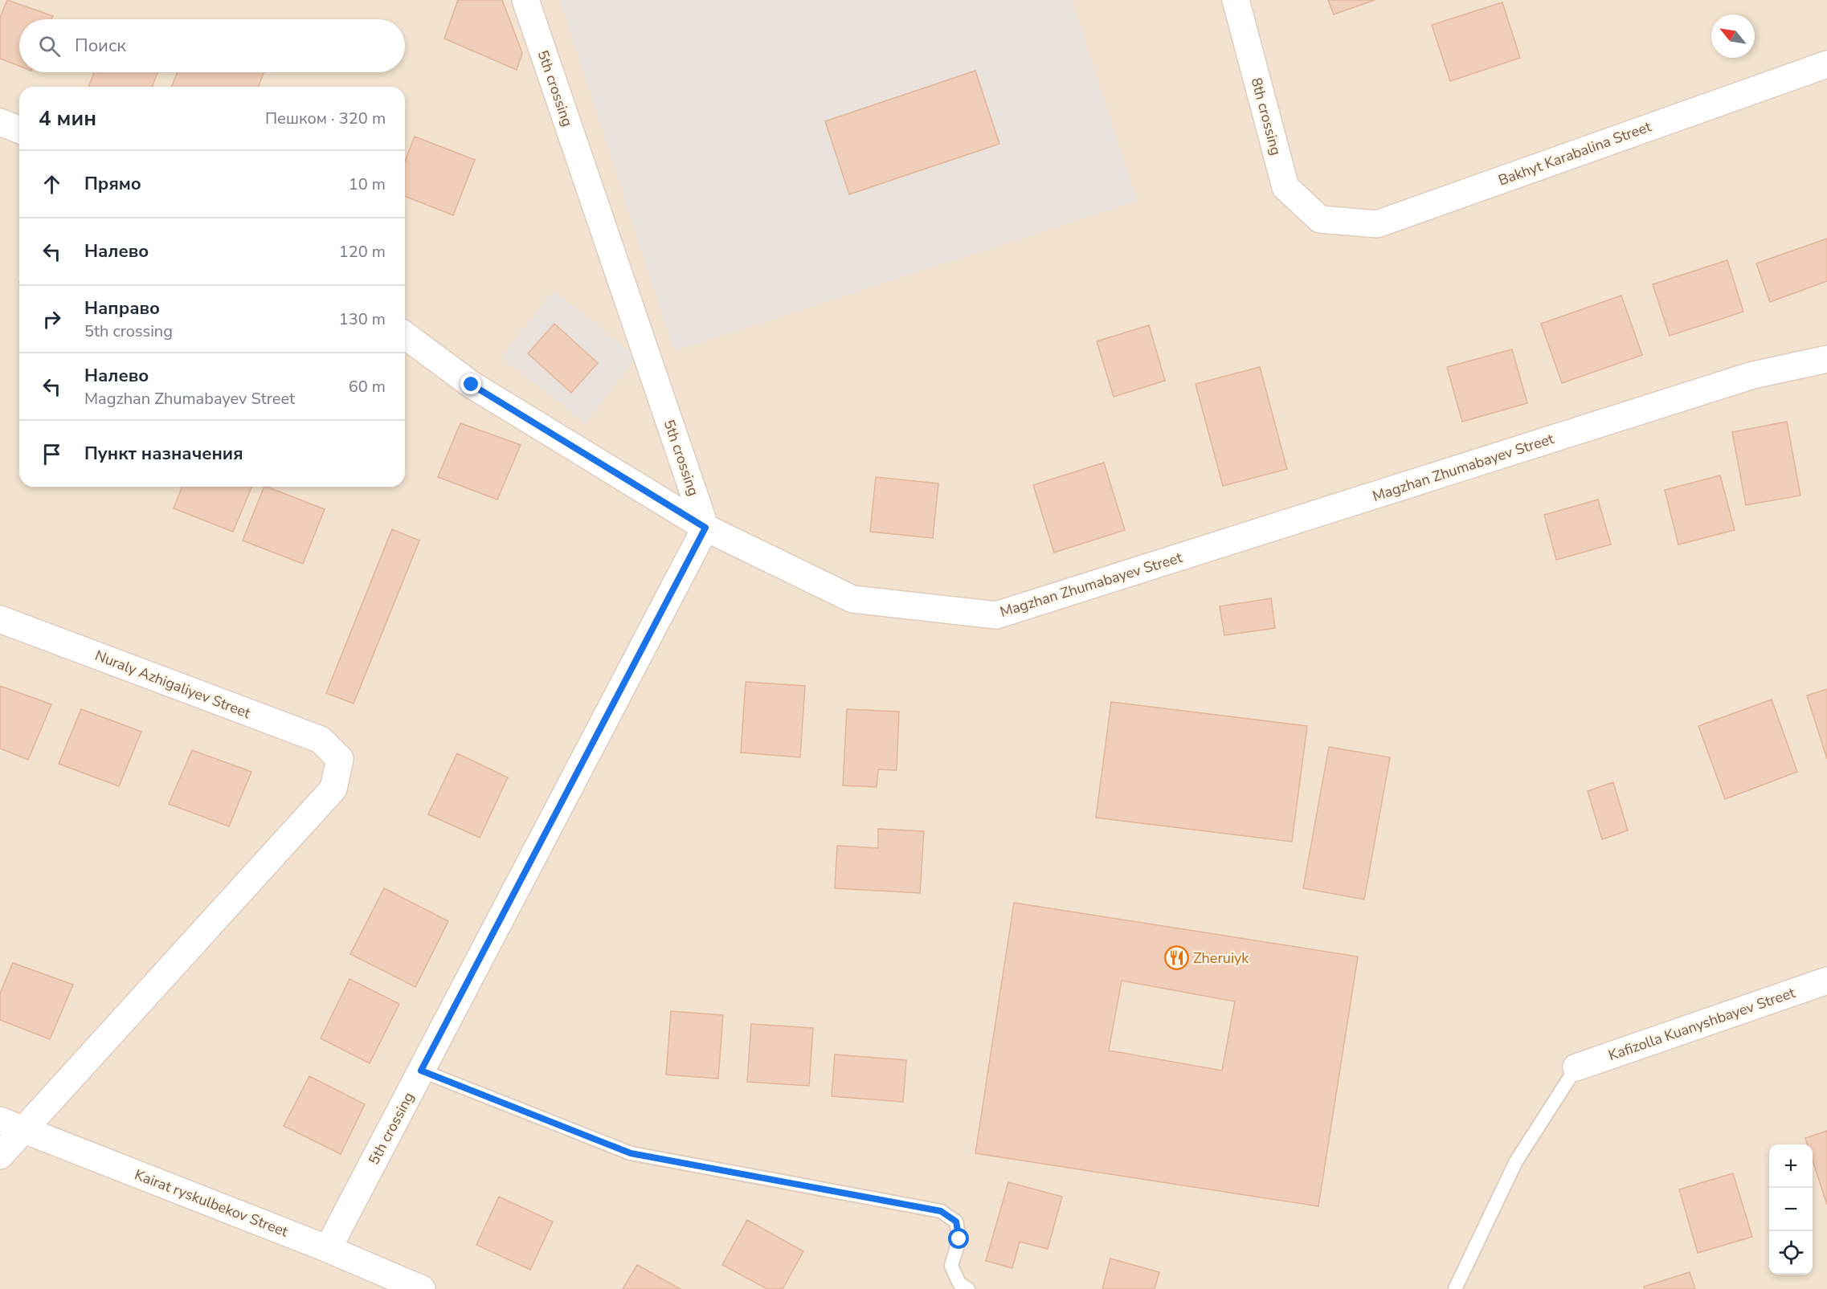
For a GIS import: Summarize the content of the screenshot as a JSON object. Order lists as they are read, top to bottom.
{
  "streets": {
    "street": [
      "5th crossing",
      "8th crossing",
      "Bakhyt Karabalina Street",
      "Magzhan Zhumabayev Street",
      "Nuraly Azhigaliyev Street",
      "Kafizolla Kuanyshbayev Street",
      "Kairat ryskulbekov Street"
    ]
  },
  "crossings": [
    ["5th crossing", "Magzhan Zhumabayev Street"],
    ["5th crossing", "Kairat ryskulbekov Street"],
    ["8th crossing", "Bakhyt Karabalina Street"],
    ["Nuraly Azhigaliyev Street", "Kairat ryskulbekov Street"]
  ],
  "places": {
    "restaurant": ["Zheruiyk"]
  },
  "north": "top left",
  "page": {
    "search": "Поиск",
    "heading": ["4 мин", "Пешком · 320 m"],
    "list": [
      ["Прямо", "10 m"],
      ["Налево", "120 m"],
      ["Направо", "5th crossing", "130 m"],
      ["Налево", "Magzhan Zhumabayev Street", "60 m"],
      "Пункт назначения"
    ],
    "map_buttons": ["+", "−"]
  }
}
